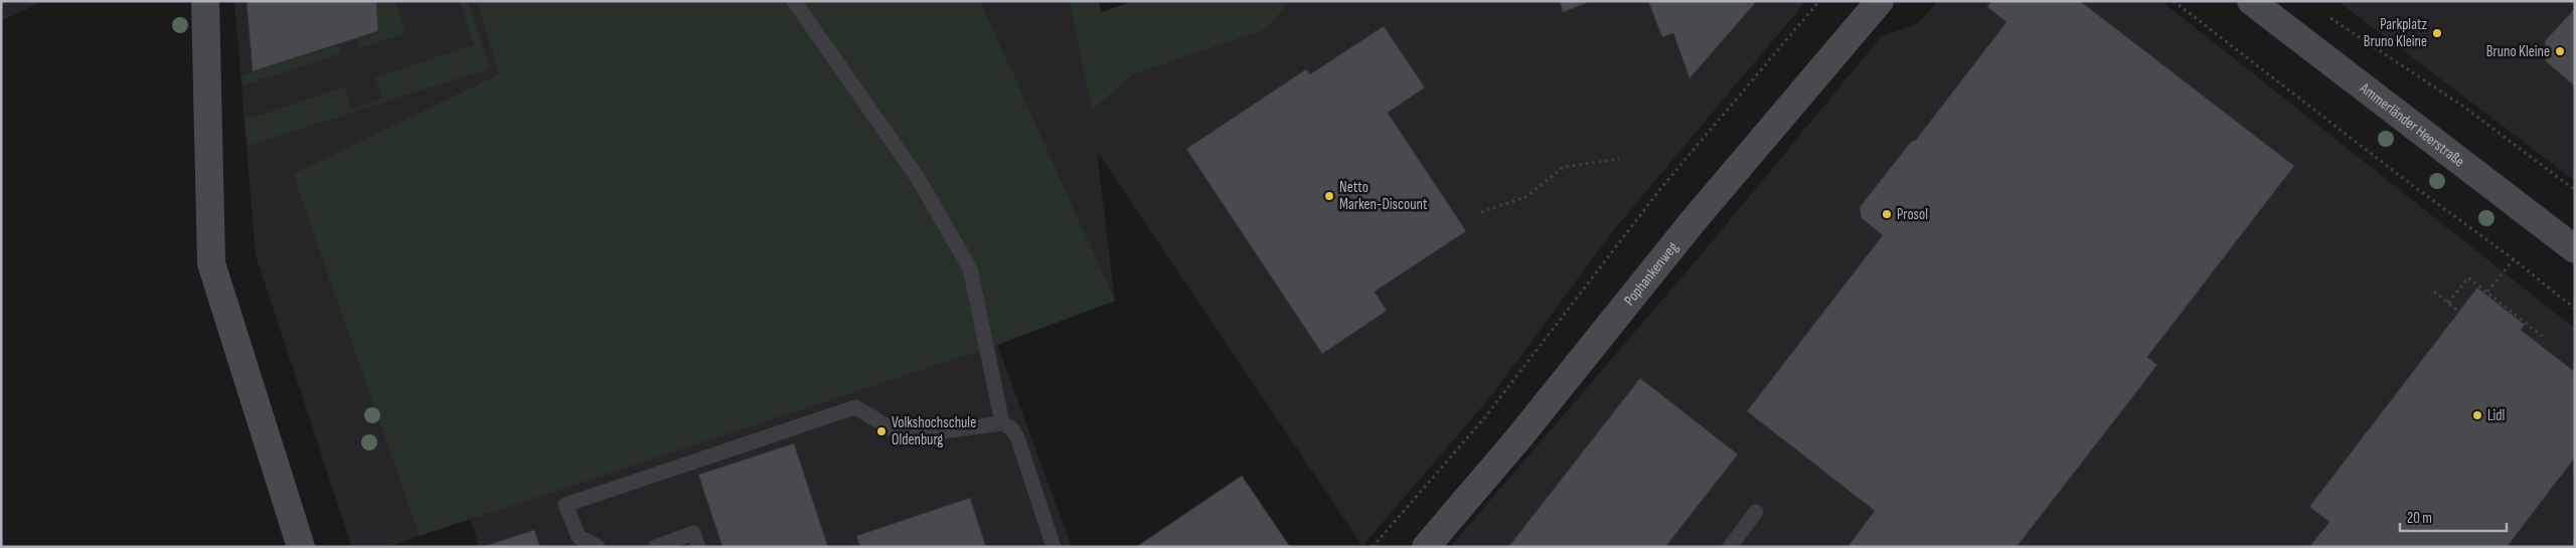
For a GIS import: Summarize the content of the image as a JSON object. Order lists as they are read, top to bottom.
{
  "streets": {
    "street": ["Ammerländer Heerstraße", "Pophankenweg"]
  },
  "places": [
    "Parkplatz Bruno Kleine",
    "Bruno Kleine",
    "Netto Marken-Discount",
    "Prosol",
    "Lidl",
    "Volkshochschule Oldenburg"
  ],
  "scale_bar": "20 m"
}
